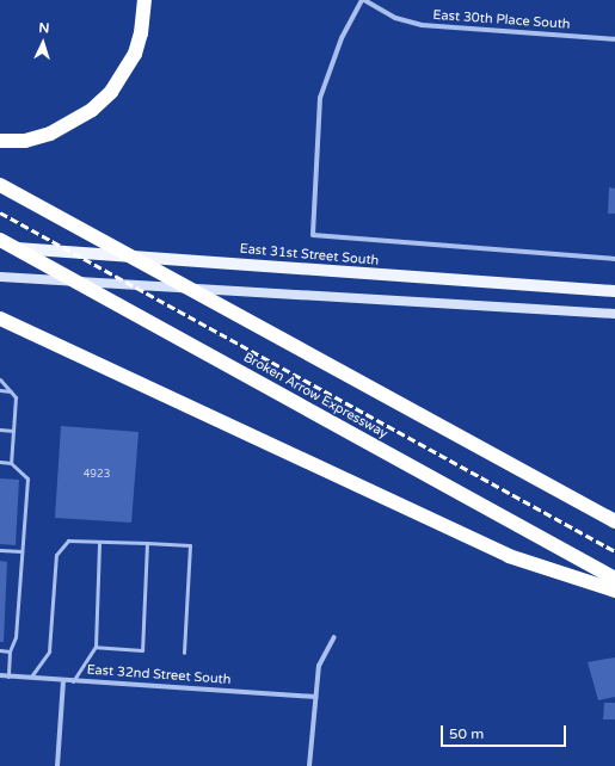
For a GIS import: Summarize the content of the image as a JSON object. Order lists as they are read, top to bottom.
{
  "streets": {
    "highway": ["Broken Arrow Expressway"],
    "main road": ["East 31st Street South"],
    "street": ["East 30th Place South", "East 32nd Street South"]
  },
  "crossings": [
    ["East 30th Place South", "East 31st Street South"]
  ],
  "house_numbers": ["4923"],
  "scale_bar": "50 m",
  "north": "top"
}
